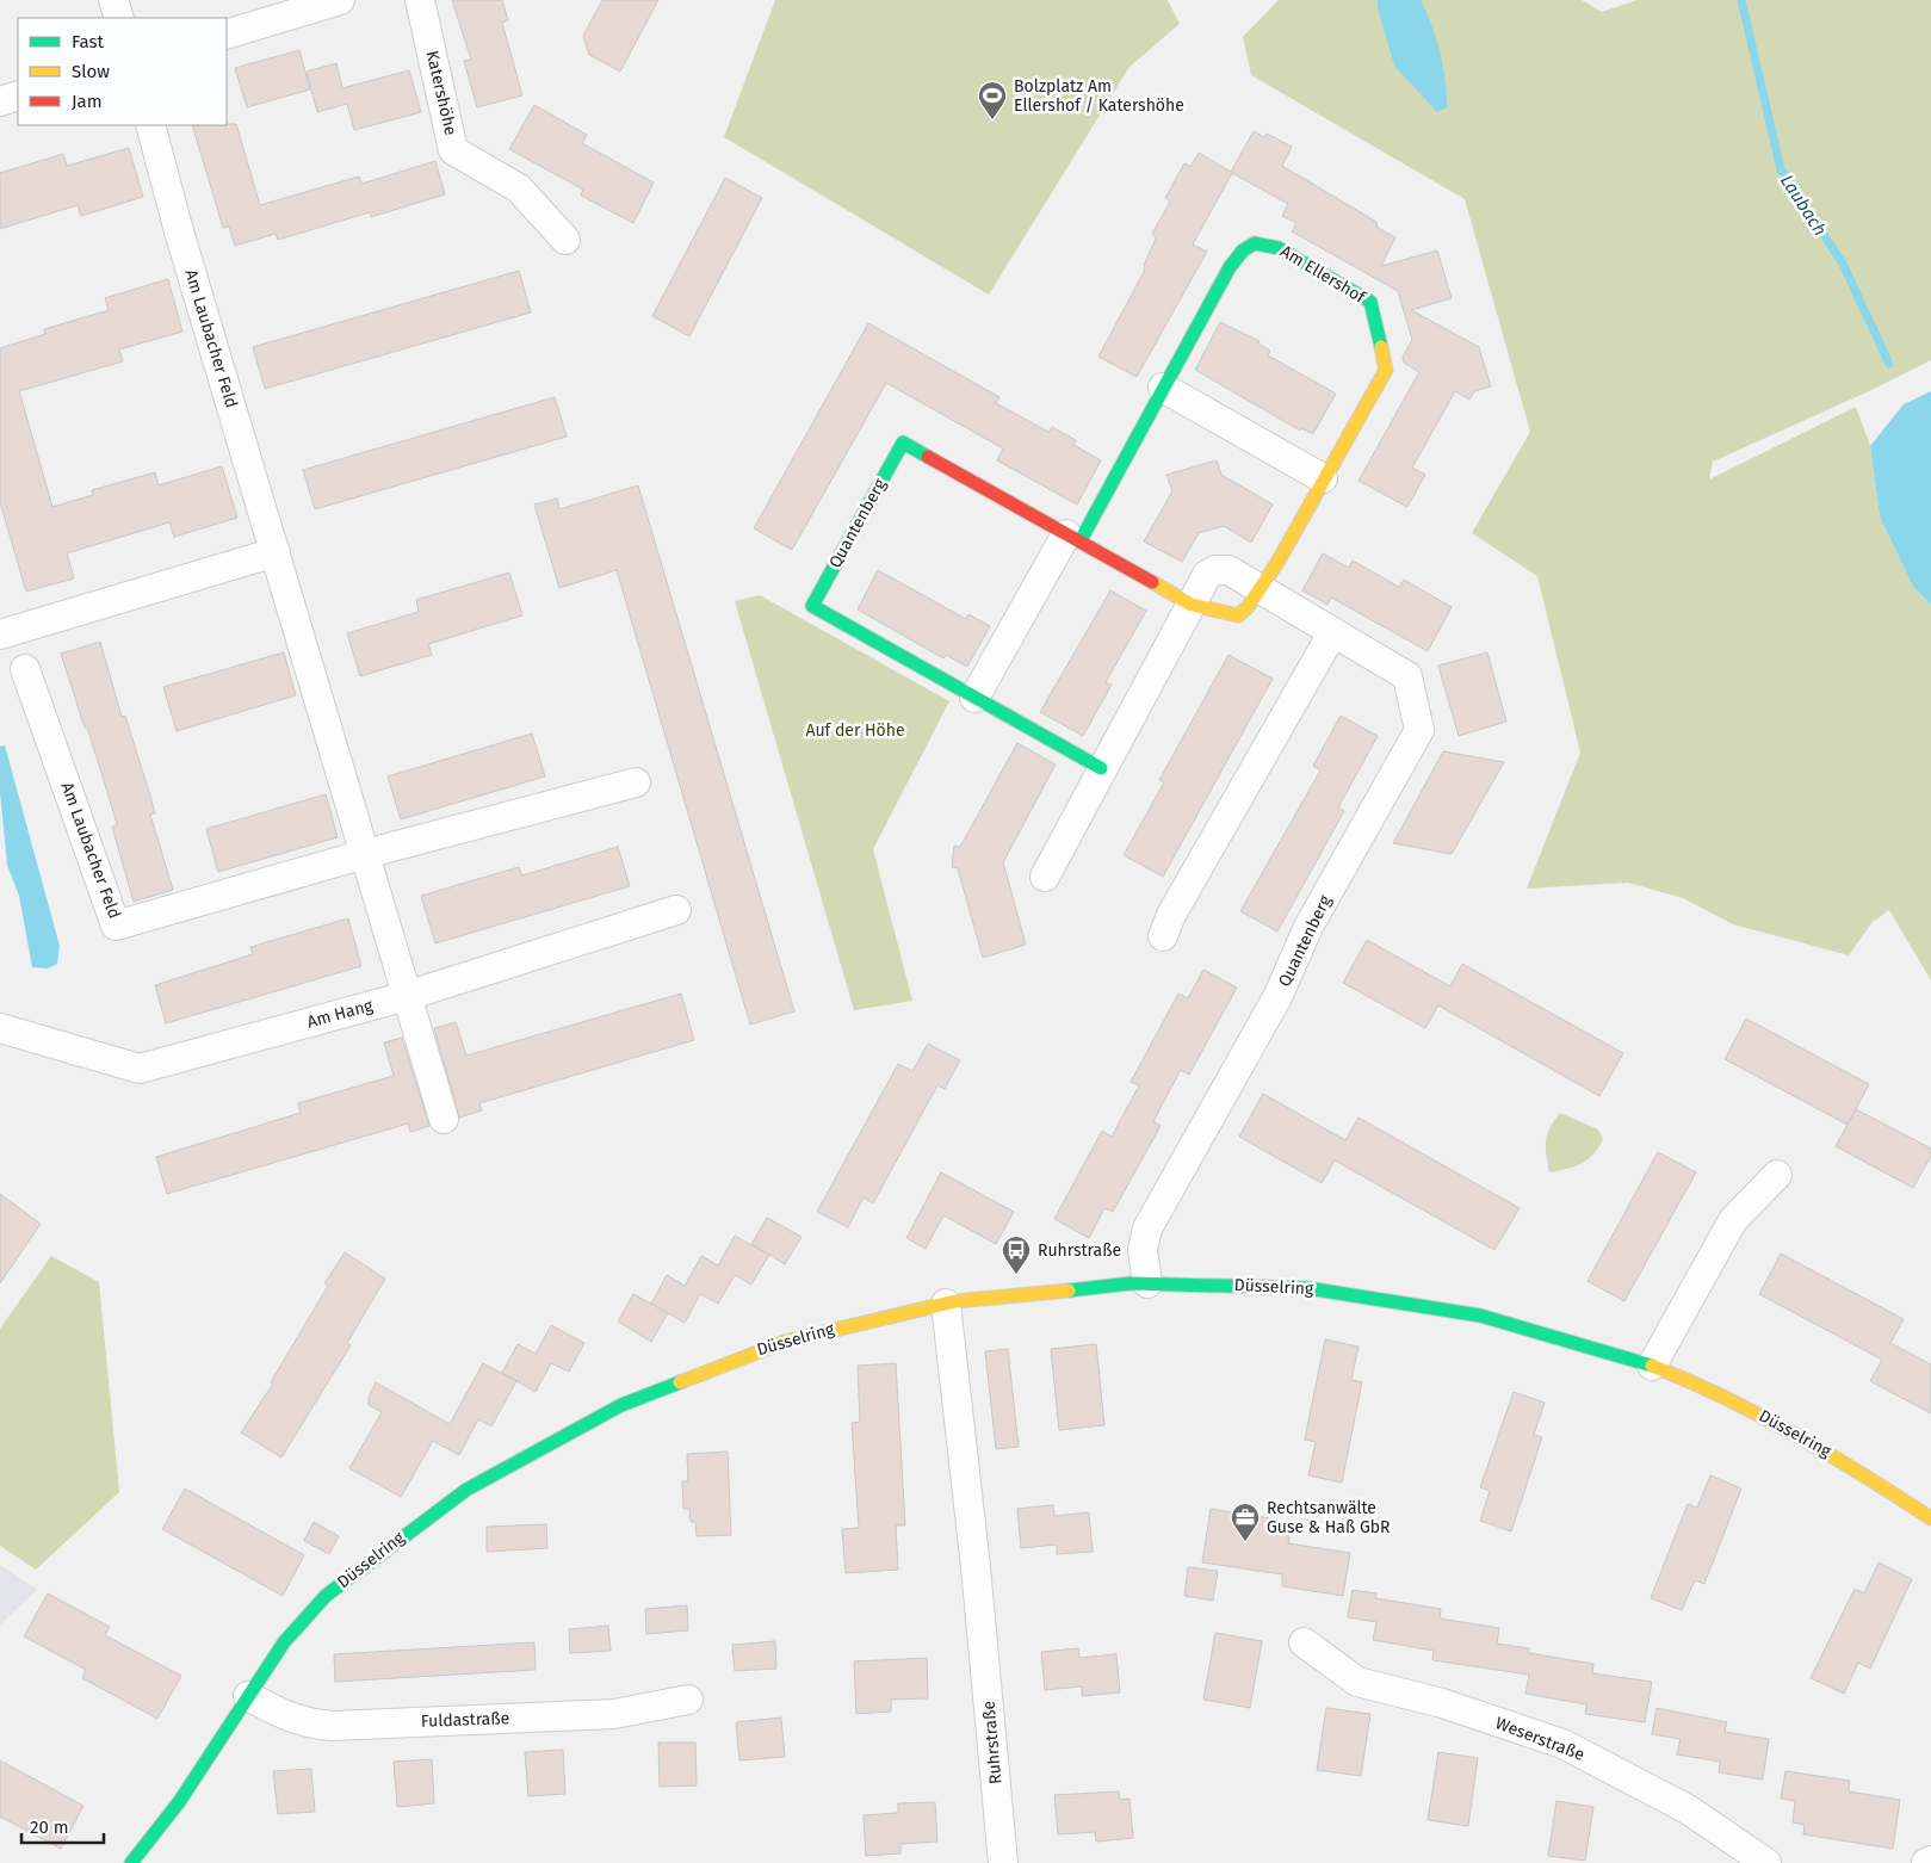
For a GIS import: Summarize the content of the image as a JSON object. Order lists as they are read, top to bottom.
{
  "streets": {
    "street": [
      "Katershöhe",
      "Am Ellershof",
      "Am Laubacher Feld",
      "Quantenberg",
      "Am Hang",
      "Düsselring",
      "Fuldastraße",
      "Weserstraße",
      "Ruhrstraße"
    ]
  },
  "crossings": [
    ["Am Ellershof", "Quantenberg"],
    ["Am Laubacher Feld", "Am Hang"],
    ["Quantenberg", "Düsselring"],
    ["Düsselring", "Fuldastraße"],
    ["Düsselring", "Ruhrstraße"]
  ],
  "water": ["Laubach"],
  "parks": ["Auf der Höhe"],
  "places": {
    "sports": ["Bolzplatz Am Ellershof / Katershöhe"],
    "bus stop": ["Ruhrstraße"],
    "office": ["Rechtsanwälte Guse & Haß GbR"]
  },
  "legend": ["Fast", "Slow", "Jam"],
  "scale_bar": "20 m"
}
